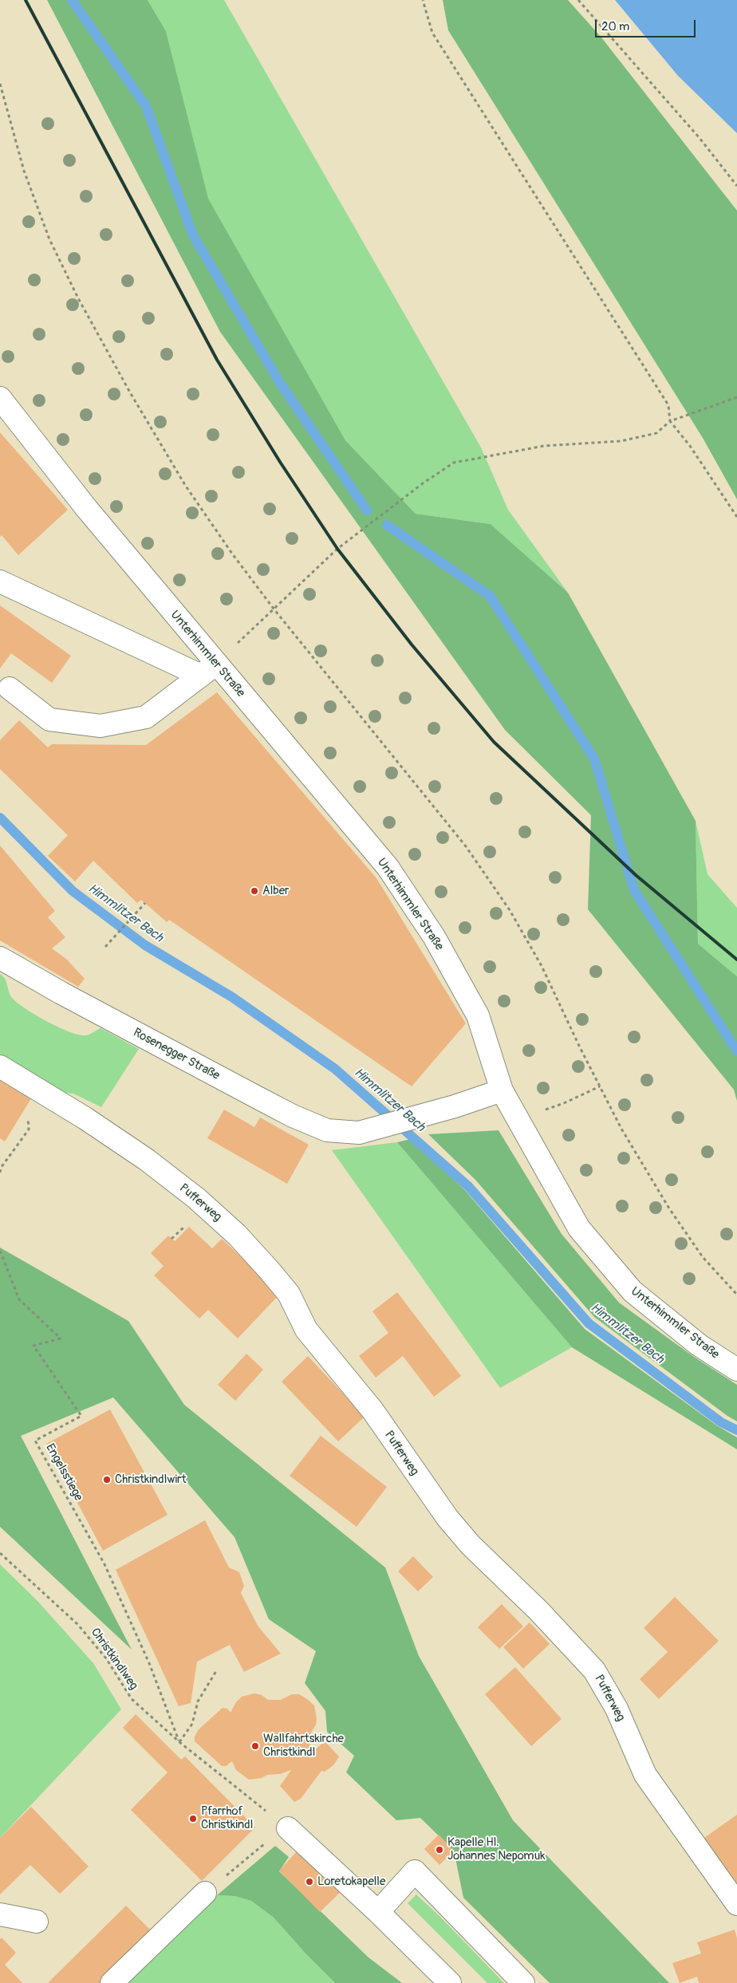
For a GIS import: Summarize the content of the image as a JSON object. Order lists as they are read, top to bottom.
{
  "streets": {
    "street": ["Unterhimmler Straße", "Rosenegger Straße", "Pufferweg"],
    "path": ["Engelsstiege", "Christkindlweg"]
  },
  "crossings": [
    ["Unterhimmler Straße", "Rosenegger Straße"],
    ["Engelsstiege", "Christkindlweg"]
  ],
  "water": ["Himmlitzer Bach"],
  "places": [
    "Alber",
    "Christkindlwirt",
    "Wallfahrtskirche Christkindl",
    "Pfarrhof Christkindl",
    "Kapelle Hl. Johannes Nepomuk",
    "Loretokapelle"
  ],
  "scale_bar": "20 m"
}
